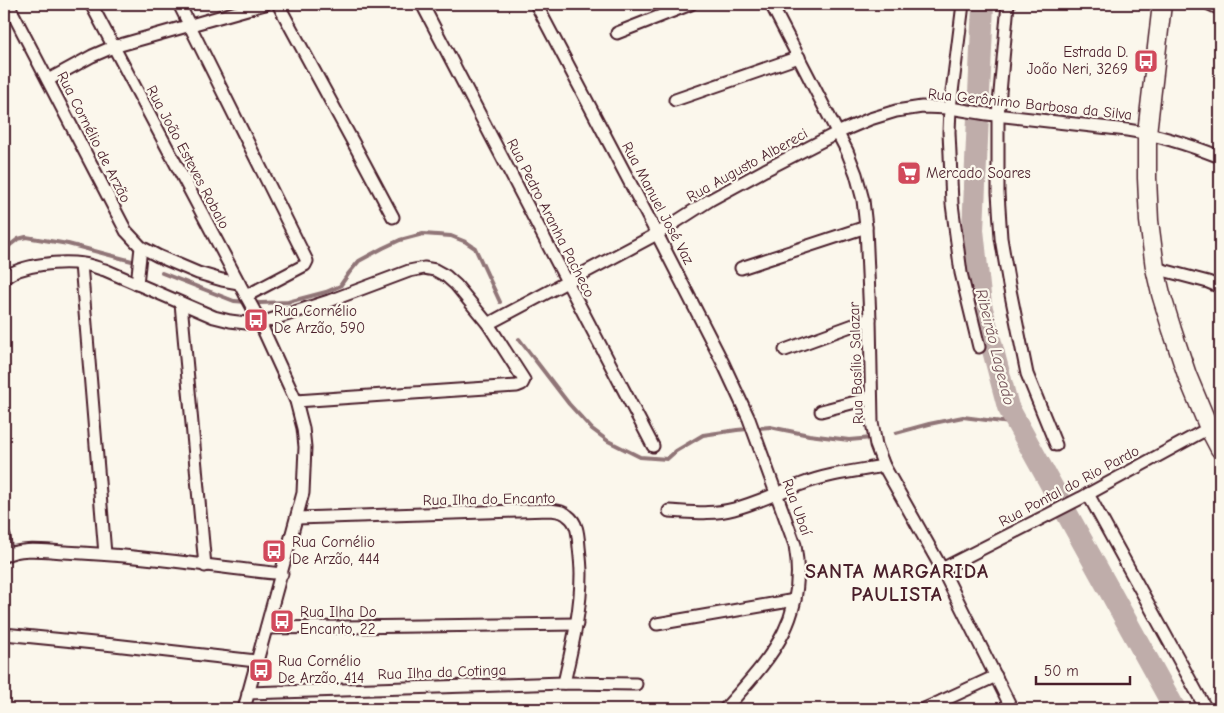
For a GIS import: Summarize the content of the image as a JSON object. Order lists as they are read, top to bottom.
{
  "streets": {
    "street": [
      "Rua Gerônimo Barbosa da Silva",
      "Rua Cornélio de Arzão",
      "Rua João Esteves Robalo",
      "Rua Augusto Albereci",
      "Rua Manuel José Vaz",
      "Rua Pedro Aranha Pacheco",
      "Rua Basílio Salazar",
      "Rua Pontal do Rio Pardo",
      "Rua Ilha do Encanto",
      "Rua Ubaí",
      "Rua Ilha da Cotinga"
    ]
  },
  "crossings": [
    ["Rua Gerônimo Barbosa da Silva", "Rua Augusto Albereci"],
    ["Rua Gerônimo Barbosa da Silva", "Rua Basílio Salazar"],
    ["Rua Augusto Albereci", "Rua Manuel José Vaz"],
    ["Rua Augusto Albereci", "Rua Pedro Aranha Pacheco"],
    ["Rua Augusto Albereci", "Rua Basílio Salazar"],
    ["Rua Manuel José Vaz", "Rua Ubaí"],
    ["Rua Basílio Salazar", "Rua Pontal do Rio Pardo"],
    ["Rua Ilha do Encanto", "Rua Ilha da Cotinga"]
  ],
  "districts": ["SANTA MARGARIDA PAULISTA"],
  "water": ["Ribeirão Lageado"],
  "places": {
    "bus stop": [
      "Estrada D. João Neri, 3269",
      "Rua Cornélio De Arzão, 590",
      "Rua Cornélio De Arzão, 444",
      "Rua Ilha Do Encanto, 22",
      "Rua Cornélio De Arzão, 414"
    ],
    "supermarket": ["Mercado Soares"]
  },
  "scale_bar": "50 m"
}
